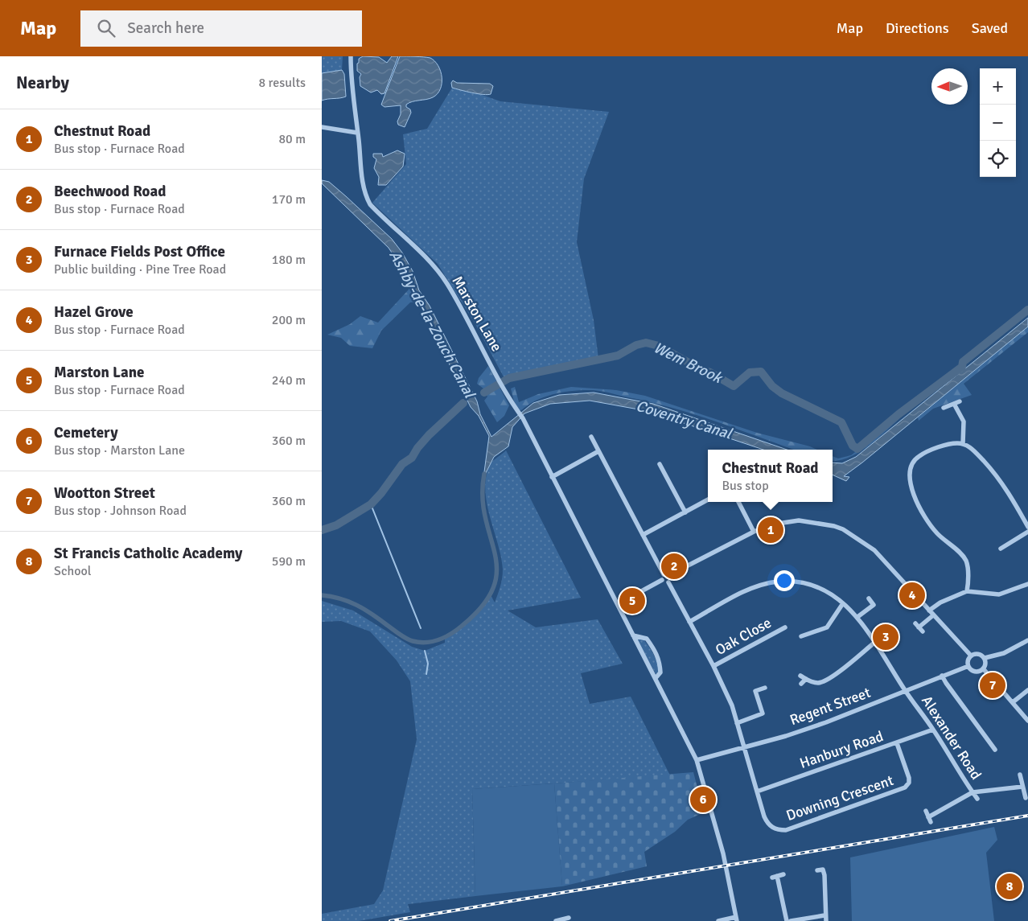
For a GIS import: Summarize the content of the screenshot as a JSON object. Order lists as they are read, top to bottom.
{
  "streets": {
    "street": [
      "Marston Lane",
      "Oak Close",
      "Regent Street",
      "Alexander Road",
      "Hanbury Road",
      "Downing Crescent"
    ]
  },
  "crossings": [
    ["Marston Lane", "Regent Street"],
    ["Oak Close", "Downing Crescent"],
    ["Regent Street", "Alexander Road"],
    ["Regent Street", "Downing Crescent"],
    ["Alexander Road", "Hanbury Road"],
    ["Alexander Road", "Downing Crescent"],
    ["Hanbury Road", "Downing Crescent"]
  ],
  "water": ["Ashby-de-la-Zouch Canal", "Wem Brook", "Coventry Canal"],
  "north": "left",
  "page": {
    "header": "Map",
    "search": "Search here",
    "nav": ["Map", "Directions", "Saved"],
    "heading": ["Nearby", "8 results"],
    "map_buttons": ["+", "−"],
    "list": [
      {
        "mark": "1",
        "name": "Chestnut Road",
        "note": "Bus stop · Furnace Road",
        "value": "80 m"
      },
      {
        "mark": "2",
        "name": "Beechwood Road",
        "note": "Bus stop · Furnace Road",
        "value": "170 m"
      },
      {
        "mark": "3",
        "name": "Furnace Fields Post Office",
        "note": "Public building · Pine Tree Road",
        "value": "180 m"
      },
      {
        "mark": "4",
        "name": "Hazel Grove",
        "note": "Bus stop · Furnace Road",
        "value": "200 m"
      },
      {
        "mark": "5",
        "name": "Marston Lane",
        "note": "Bus stop · Furnace Road",
        "value": "240 m"
      },
      {
        "mark": "6",
        "name": "Cemetery",
        "note": "Bus stop · Marston Lane",
        "value": "360 m"
      },
      {
        "mark": "7",
        "name": "Wootton Street",
        "note": "Bus stop · Johnson Road",
        "value": "360 m"
      },
      {
        "mark": "8",
        "name": "St Francis Catholic Academy",
        "note": "School",
        "value": "590 m"
      }
    ],
    "popup": ["Chestnut Road", "Bus stop"],
    "pins": [
      "1",
      "2",
      "4",
      "5",
      "3",
      "7",
      "6",
      "8"
    ]
  }
}
